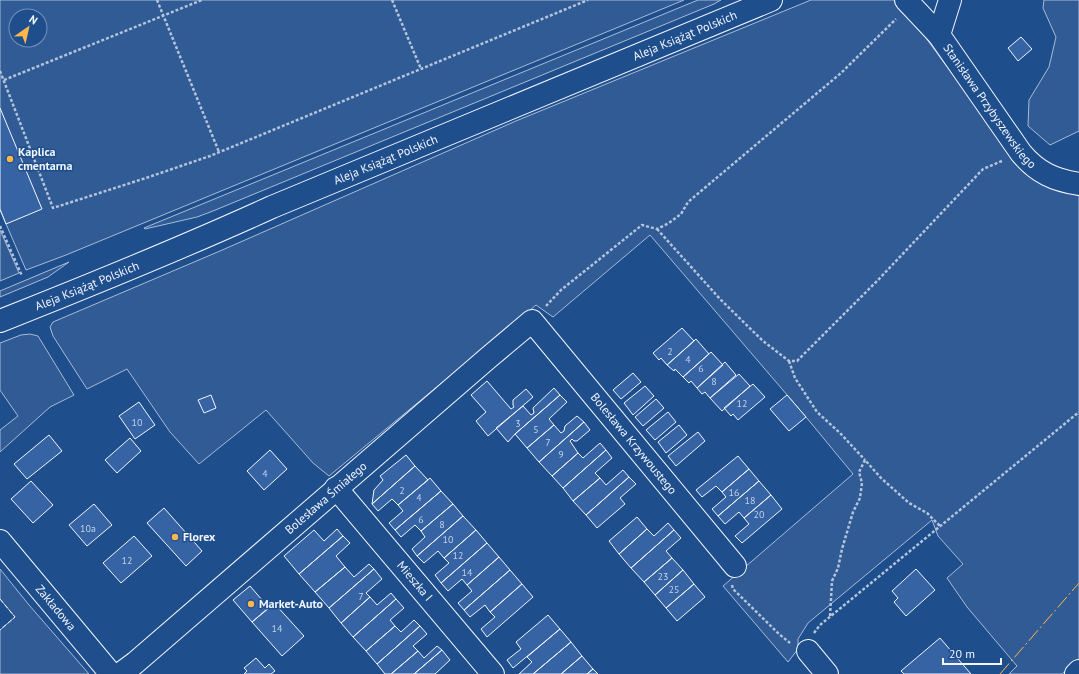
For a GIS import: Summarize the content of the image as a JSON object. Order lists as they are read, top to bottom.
{
  "streets": {
    "street": [
      "Aleja Książąt Polskich",
      "Stanisława Przybyszewskiego",
      "Bolesława Krzywoustego",
      "Bolesława Śmiałego",
      "Mieszka I",
      "Zakładowa"
    ]
  },
  "crossings": [
    ["Bolesława Krzywoustego", "Bolesława Śmiałego"],
    ["Bolesława Śmiałego", "Mieszka I"]
  ],
  "places": ["Kaplica cmentarna", "Florex", "Market-Auto"],
  "house_numbers": [
    "2",
    "4",
    "6",
    "8",
    "12",
    "10",
    "3",
    "5",
    "7",
    "9",
    "4",
    "2",
    "16",
    "4",
    "18",
    "20",
    "6",
    "8",
    "10a",
    "10",
    "12",
    "12",
    "14",
    "23",
    "25",
    "7",
    "14"
  ],
  "scale_bar": "20 m",
  "north": "top right"
}
